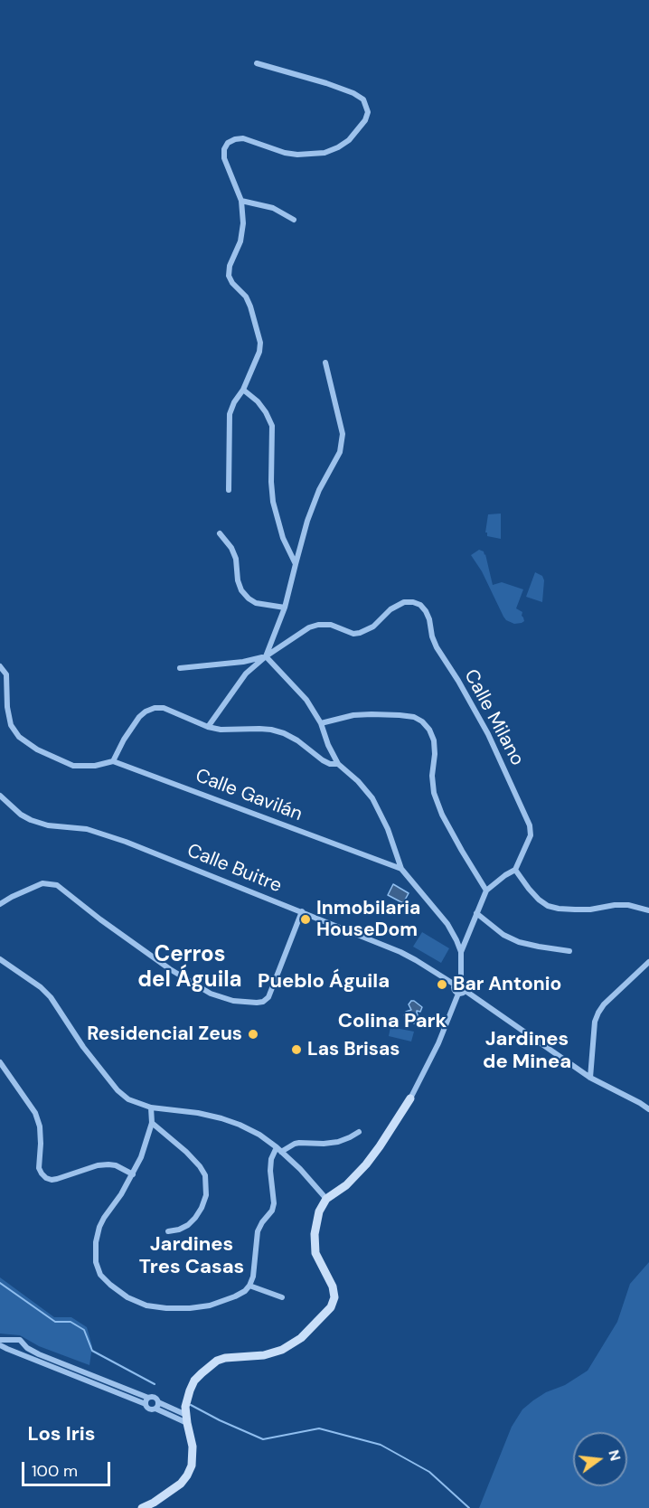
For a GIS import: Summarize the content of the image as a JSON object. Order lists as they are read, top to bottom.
{
  "streets": {
    "street": ["Calle Milano", "Calle Gavilán", "Calle Buitre"]
  },
  "districts": [
    "Cerros del Águila",
    "Pueblo Águila",
    "Colina Park",
    "Jardines de Minea",
    "Jardines Tres Casas",
    "Los Iris"
  ],
  "places": [
    "Inmobilaria HouseDom",
    "Bar Antonio",
    "Residencial Zeus",
    "Las Brisas"
  ],
  "scale_bar": "100 m",
  "north": "right"
}
